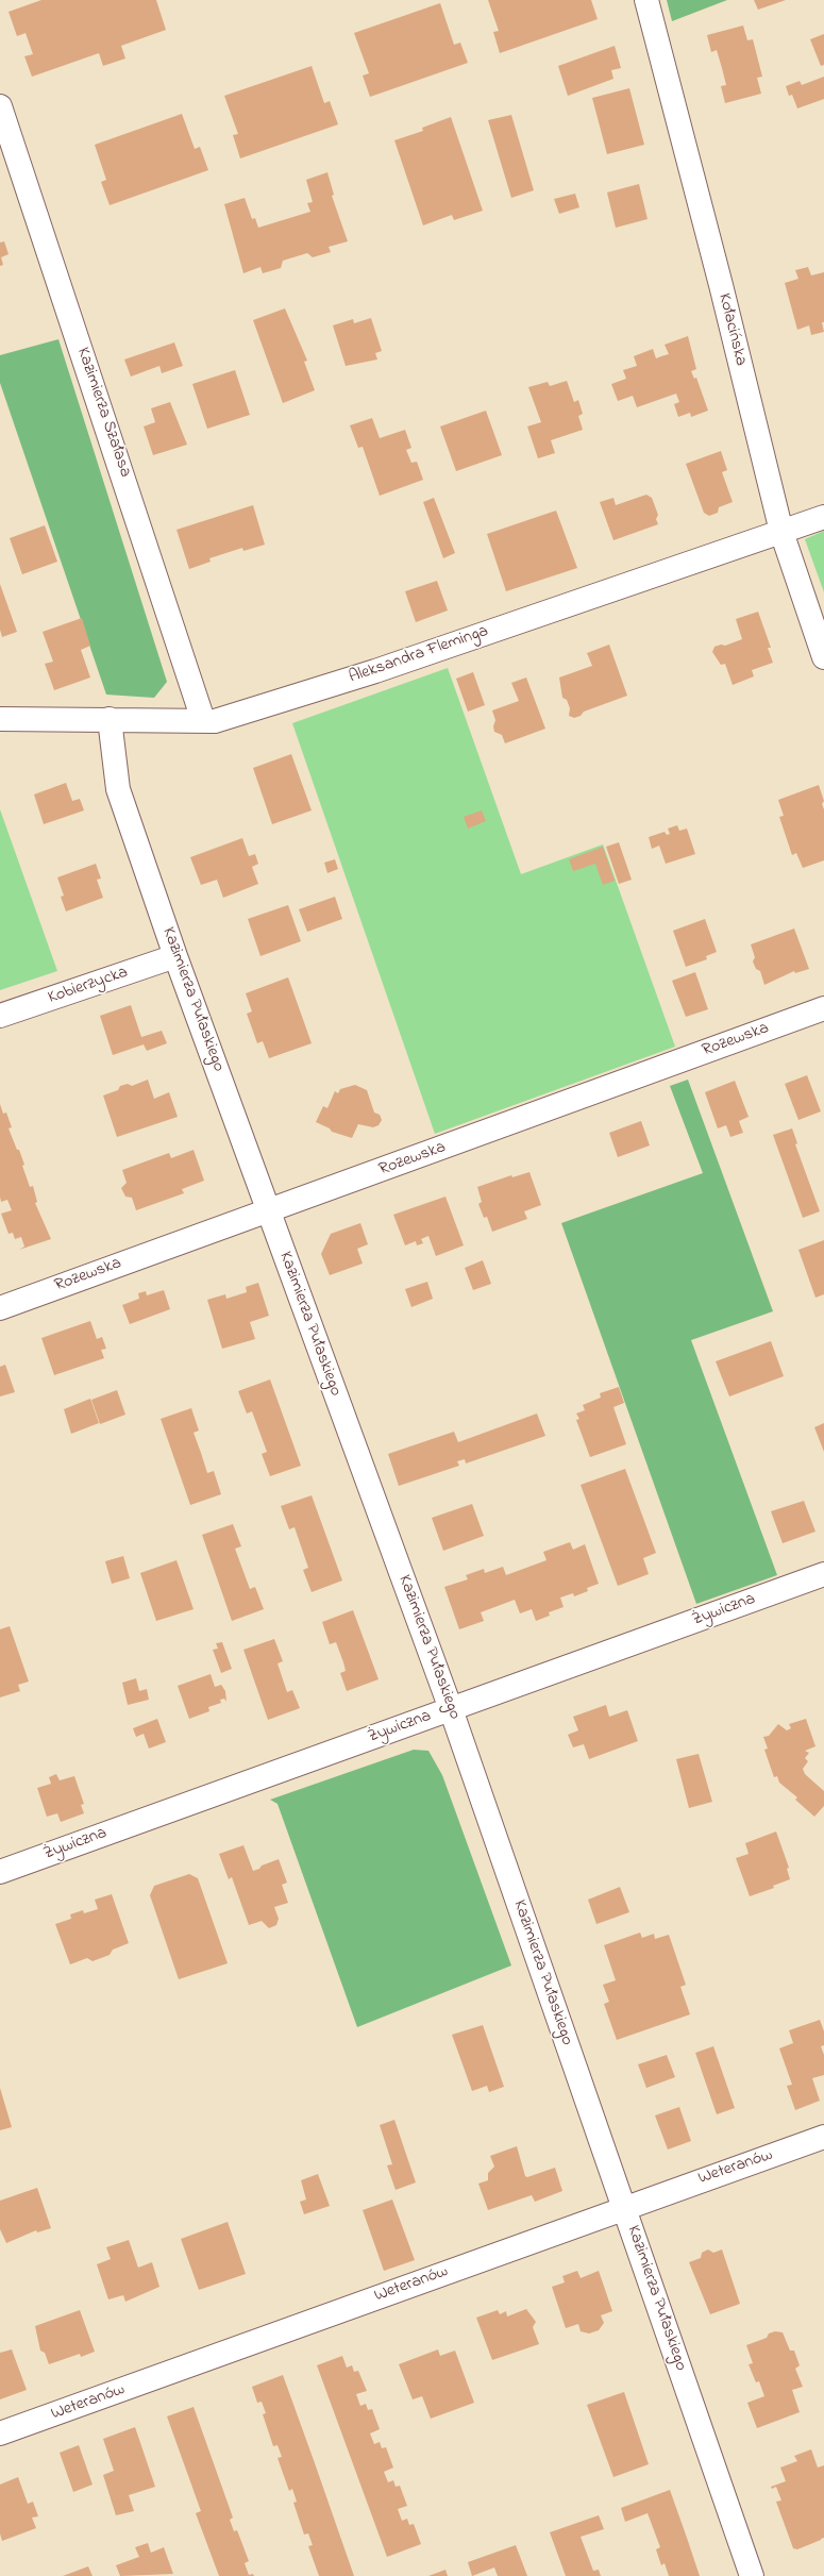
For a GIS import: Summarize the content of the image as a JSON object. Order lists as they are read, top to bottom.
{
  "streets": {
    "street": [
      "Kołacińska",
      "Kazimierza Szałasa",
      "Aleksandra Fleminga",
      "Kobierzycka",
      "Kazimierza Pułaskiego",
      "Rozewska",
      "Żywiczna",
      "Weteranów"
    ]
  },
  "crossings": [
    ["Kołacińska", "Aleksandra Fleminga"],
    ["Kazimierza Szałasa", "Aleksandra Fleminga"],
    ["Aleksandra Fleminga", "Kazimierza Pułaskiego"],
    ["Kobierzycka", "Kazimierza Pułaskiego"],
    ["Kazimierza Pułaskiego", "Rozewska"],
    ["Kazimierza Pułaskiego", "Żywiczna"],
    ["Kazimierza Pułaskiego", "Weteranów"]
  ]
}
